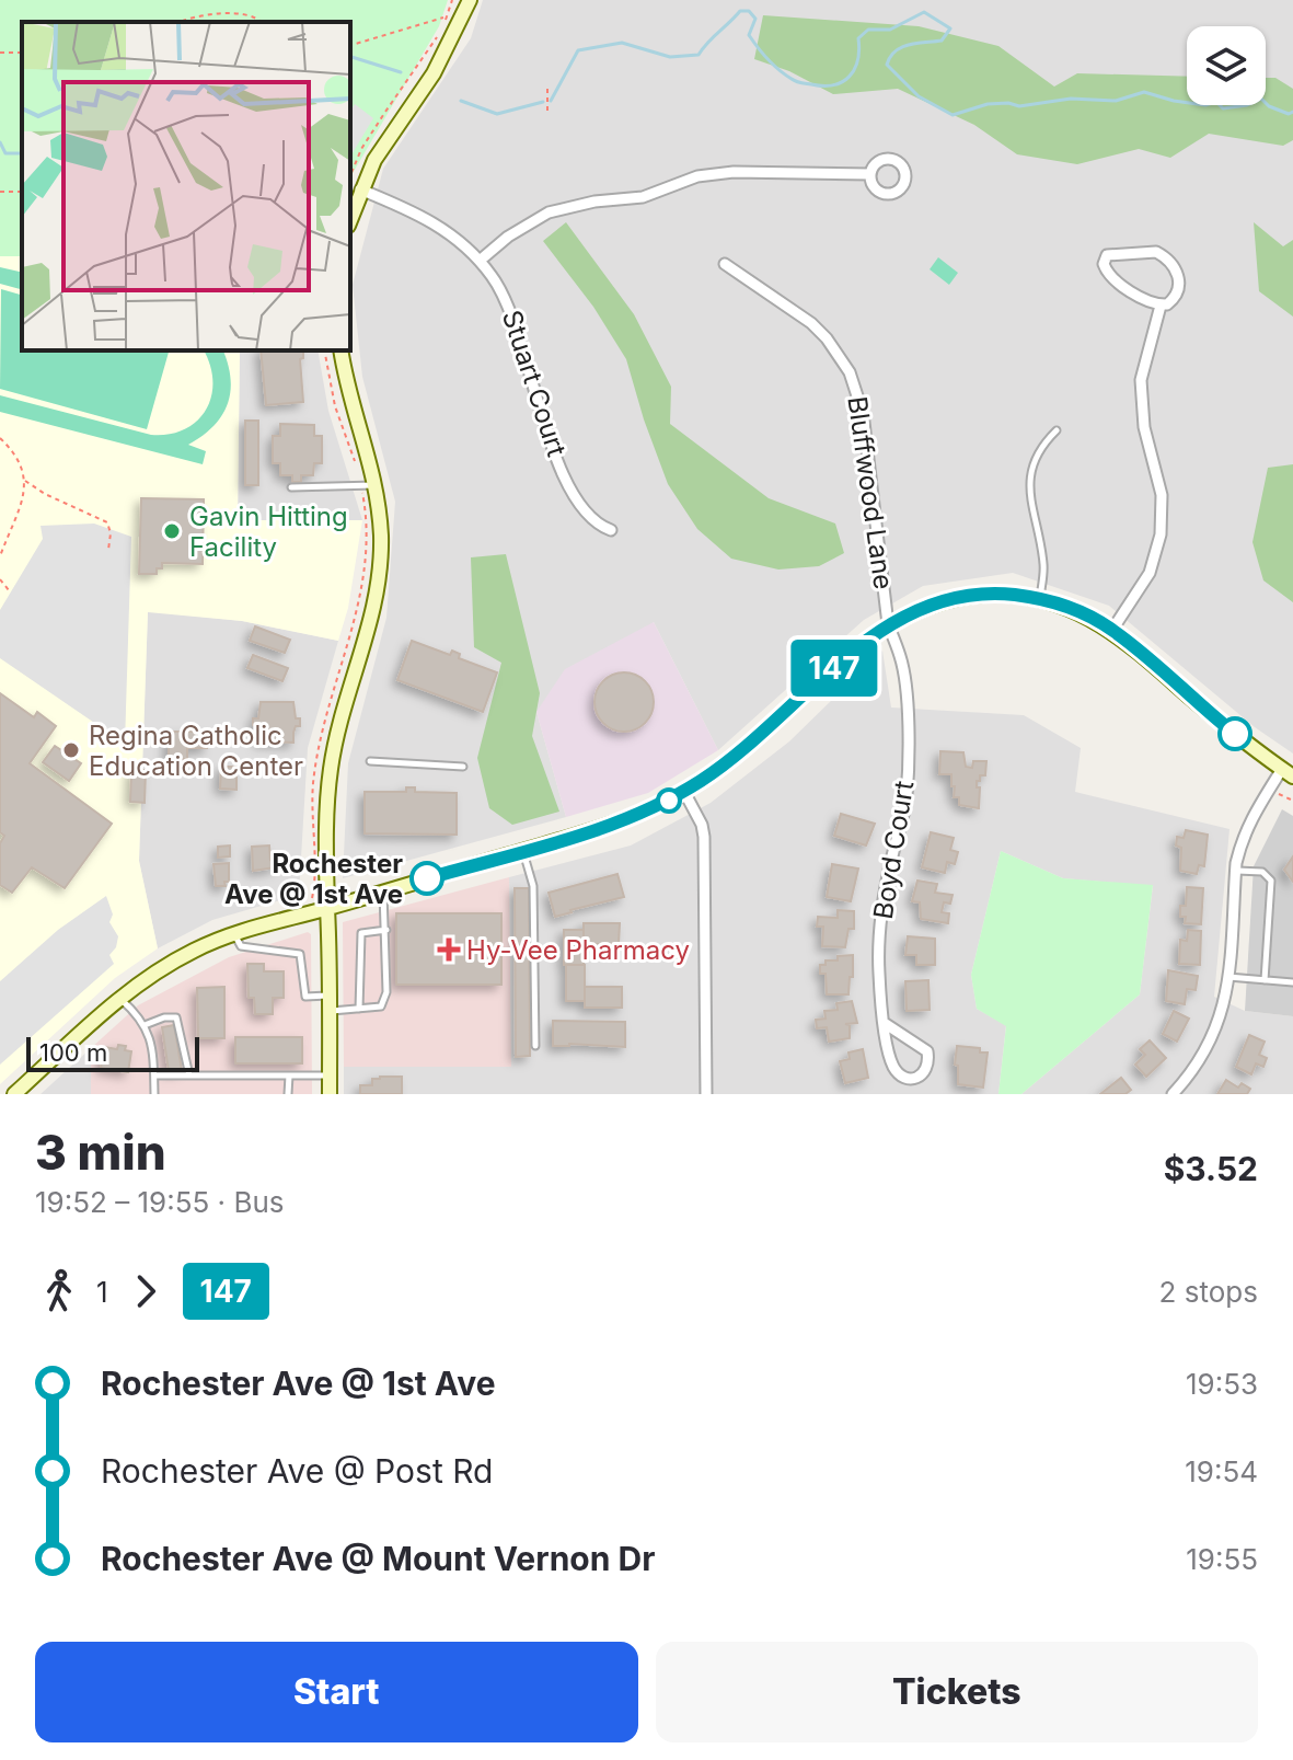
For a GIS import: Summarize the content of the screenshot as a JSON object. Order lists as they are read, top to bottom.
{
  "streets": {
    "street": ["Stuart Court", "Bluffwood Lane", "Boyd Court"]
  },
  "crossings": [
    ["Bluffwood Lane", "Boyd Court"]
  ],
  "places": {
    "other": ["Gavin Hitting Facility", "Regina Catholic Education Center", "Rochester Ave @ 1st Ave"],
    "health": ["Hy-Vee Pharmacy"]
  },
  "lines": ["bus line 147"],
  "scale_bar": "100 m",
  "page": {
    "on_map": "147",
    "scale": "100 m",
    "heading": ["3 min", "19:52 – 19:55 · Bus", "$3.52"],
    "legs": ["1", "147", "2 stops"],
    "list": [
      {
        "name": "Rochester Ave @ 1st Ave",
        "value": "19:53"
      },
      {
        "name": "Rochester Ave @ Post Rd",
        "value": "19:54"
      },
      {
        "name": "Rochester Ave @ Mount Vernon Dr",
        "value": "19:55"
      }
    ],
    "buttons": ["Start", "Tickets"]
  }
}
